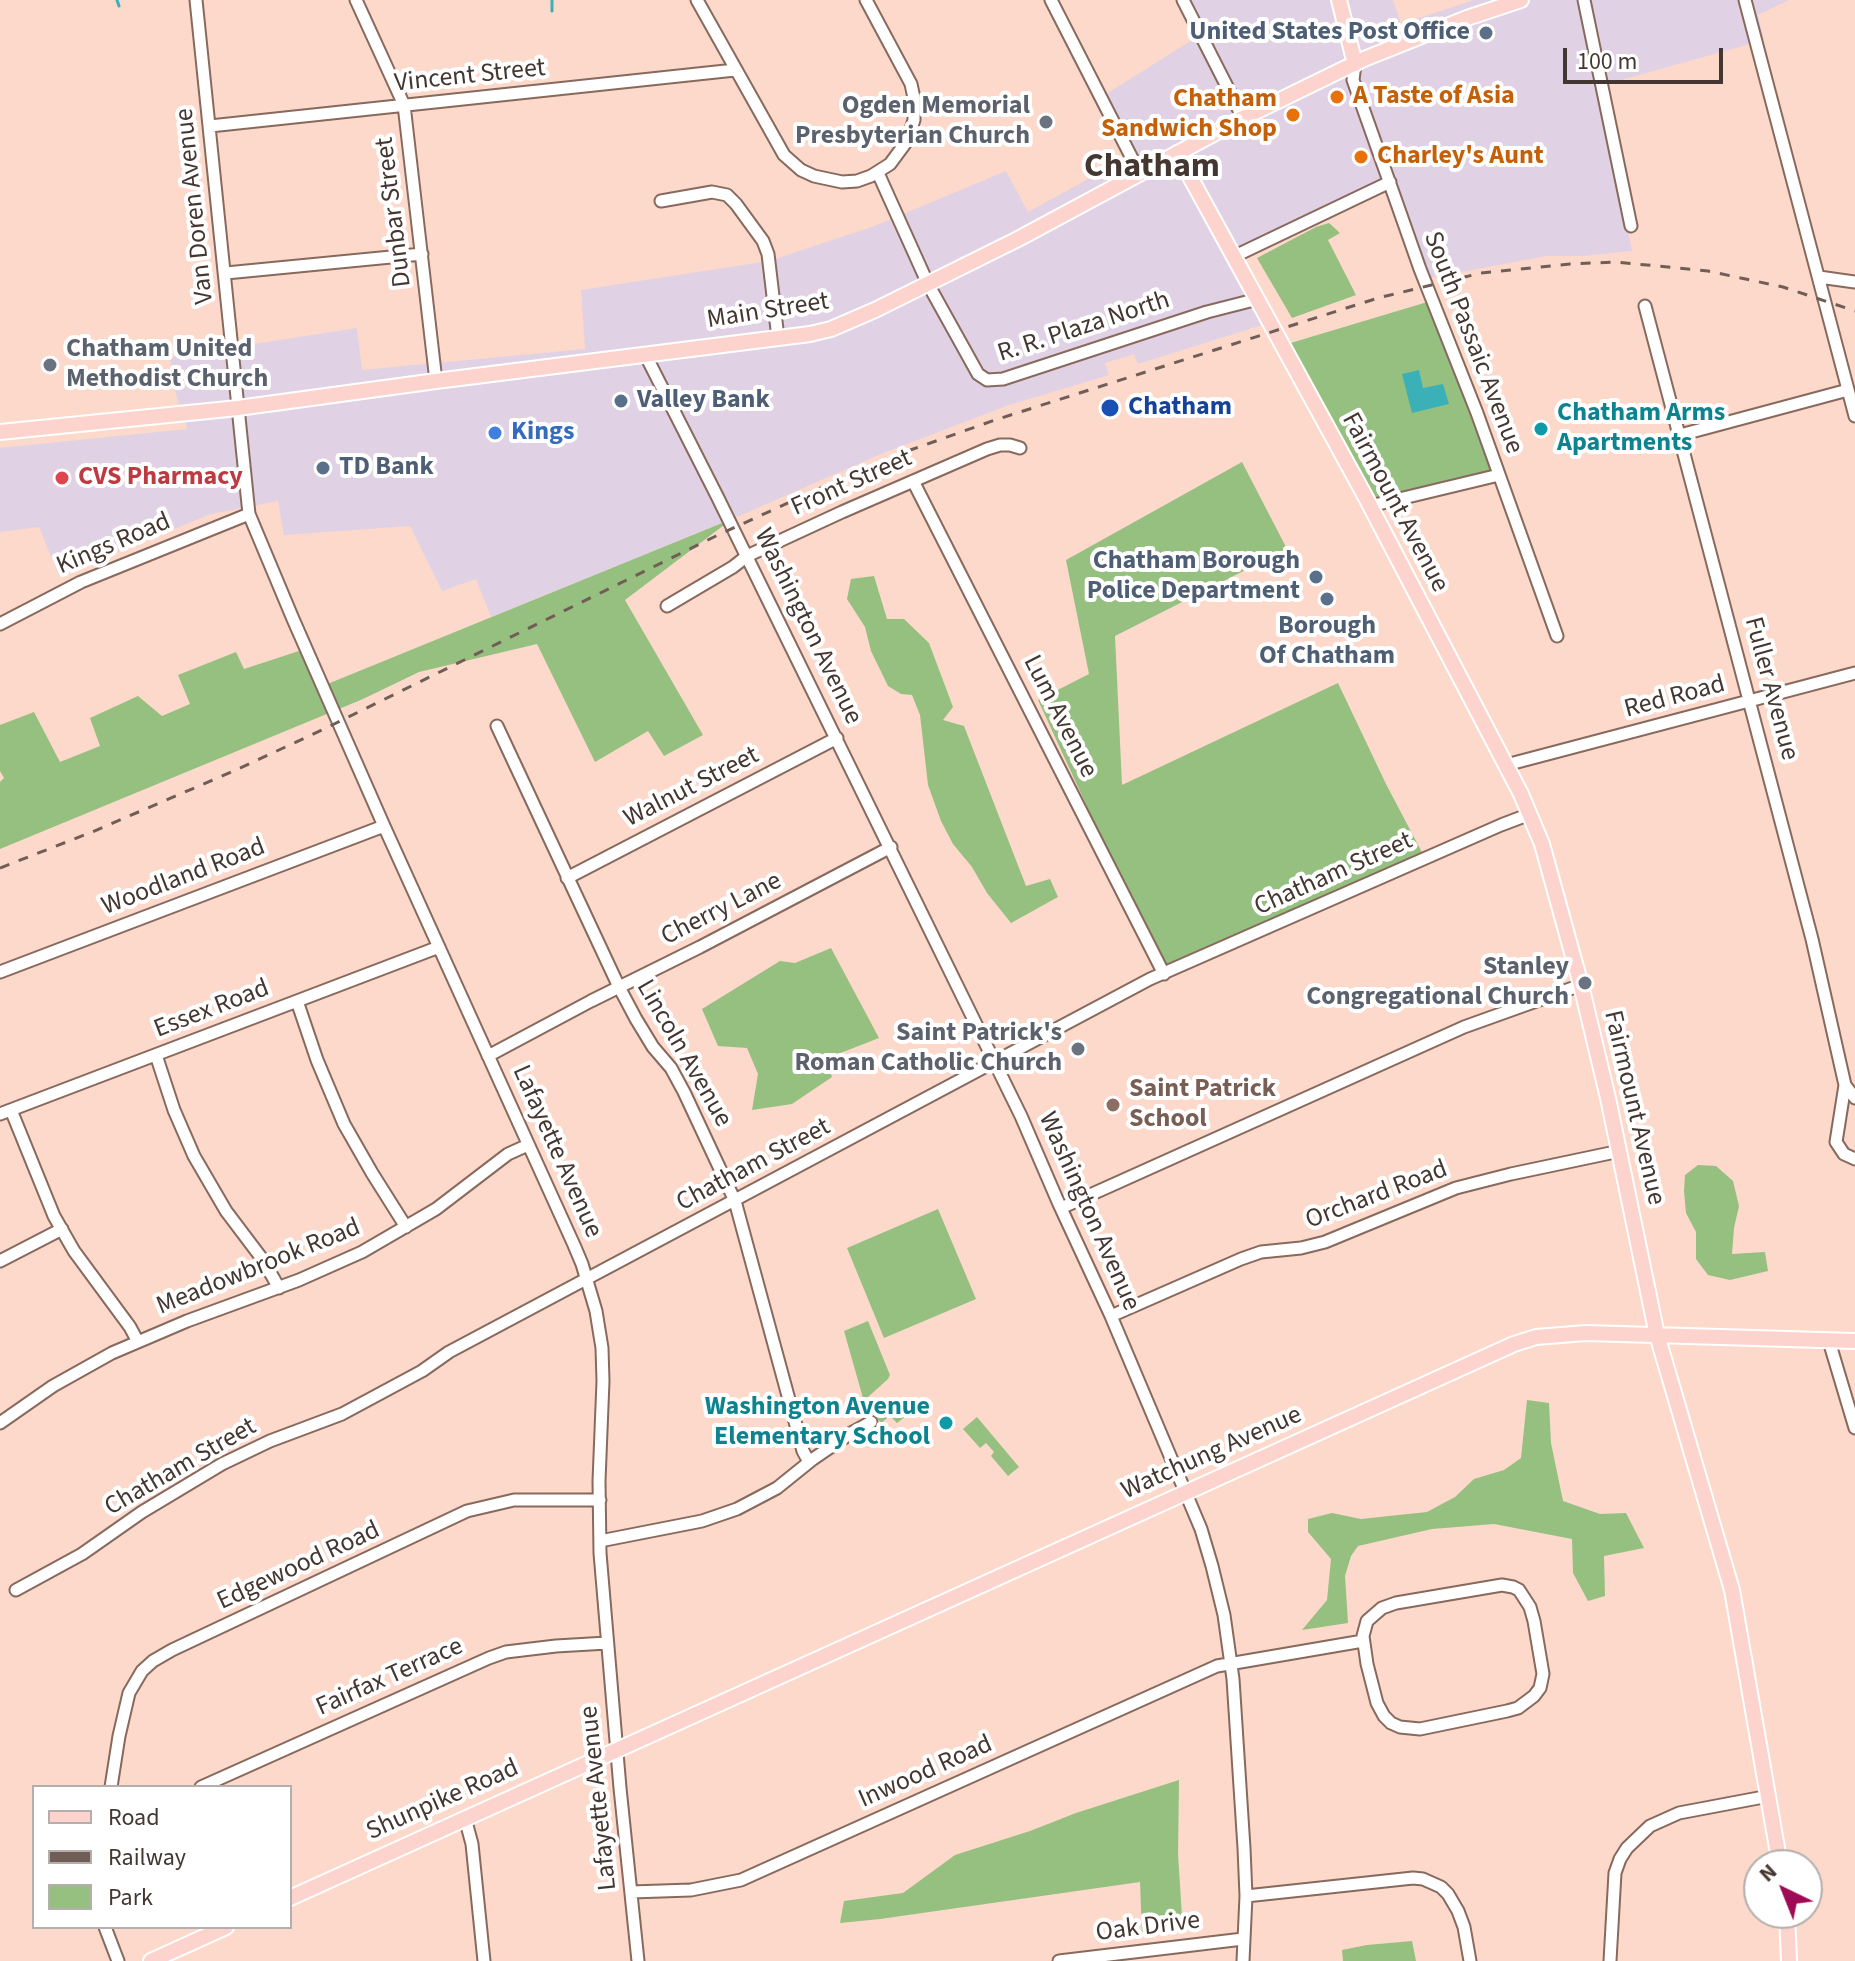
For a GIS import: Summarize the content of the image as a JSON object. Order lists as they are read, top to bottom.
{
  "streets": {
    "main road": [
      "Main Street",
      "Fairmount Avenue",
      "Watchung Avenue",
      "Shunpike Road"
    ],
    "street": [
      "Vincent Street",
      "Van Doren Avenue",
      "Dunbar Street",
      "R. R. Plaza North",
      "South Passaic Avenue",
      "Front Street",
      "Kings Road",
      "Washington Avenue",
      "Fuller Avenue",
      "Red Road",
      "Lum Avenue",
      "Walnut Street",
      "Chatham Street",
      "Woodland Road",
      "Cherry Lane",
      "Essex Road",
      "Lincoln Avenue",
      "Lafayette Avenue",
      "Orchard Road",
      "Meadowbrook Road",
      "Edgewood Road",
      "Fairfax Terrace",
      "Inwood Road",
      "Oak Drive"
    ]
  },
  "crossings": [
    ["Vincent Street", "Van Doren Avenue"],
    ["Vincent Street", "Dunbar Street"],
    ["Van Doren Avenue", "Main Street"],
    ["Van Doren Avenue", "Lafayette Avenue"],
    ["Dunbar Street", "Main Street"],
    ["Main Street", "R. R. Plaza North"],
    ["Main Street", "South Passaic Avenue"],
    ["Main Street", "Fairmount Avenue"],
    ["Main Street", "Washington Avenue"],
    ["Main Street", "Lafayette Avenue"],
    ["R. R. Plaza North", "Fairmount Avenue"],
    ["Front Street", "Washington Avenue"],
    ["Front Street", "Lum Avenue"],
    ["Fairmount Avenue", "Red Road"],
    ["Fairmount Avenue", "Chatham Street"],
    ["Fairmount Avenue", "Orchard Road"],
    ["Fairmount Avenue", "Watchung Avenue"],
    ["Kings Road", "Lafayette Avenue"],
    ["Washington Avenue", "Walnut Street"],
    ["Washington Avenue", "Chatham Street"],
    ["Washington Avenue", "Cherry Lane"],
    ["Washington Avenue", "Orchard Road"],
    ["Washington Avenue", "Watchung Avenue"],
    ["Washington Avenue", "Inwood Road"],
    ["Washington Avenue", "Oak Drive"],
    ["Fuller Avenue", "Red Road"],
    ["Lum Avenue", "Chatham Street"],
    ["Walnut Street", "Lincoln Avenue"],
    ["Chatham Street", "Lincoln Avenue"],
    ["Chatham Street", "Lafayette Avenue"],
    ["Woodland Road", "Lafayette Avenue"],
    ["Cherry Lane", "Lincoln Avenue"],
    ["Cherry Lane", "Lafayette Avenue"],
    ["Essex Road", "Lafayette Avenue"],
    ["Lafayette Avenue", "Meadowbrook Road"],
    ["Lafayette Avenue", "Watchung Avenue"],
    ["Lafayette Avenue", "Edgewood Road"],
    ["Lafayette Avenue", "Fairfax Terrace"],
    ["Lafayette Avenue", "Inwood Road"],
    ["Lafayette Avenue", "Shunpike Road"],
    ["Watchung Avenue", "Shunpike Road"]
  ],
  "districts": ["Chatham"],
  "places": [
    "United States Post Office",
    "A Taste of Asia",
    "Chatham Sandwich Shop",
    "Ogden Memorial Presbyterian Church",
    "Charley's Aunt",
    "Chatham United Methodist Church",
    "Valley Bank",
    "Chatham",
    "Chatham Arms Apartments",
    "Kings",
    "TD Bank",
    "CVS Pharmacy",
    "Chatham Borough Police Department",
    "Borough Of Chatham",
    "Stanley Congregational Church",
    "Saint Patrick's Roman Catholic Church",
    "Saint Patrick School",
    "Washington Avenue Elementary School"
  ],
  "legend": ["Road", "Railway", "Park"],
  "scale_bar": "100 m",
  "north": "top left"
}
